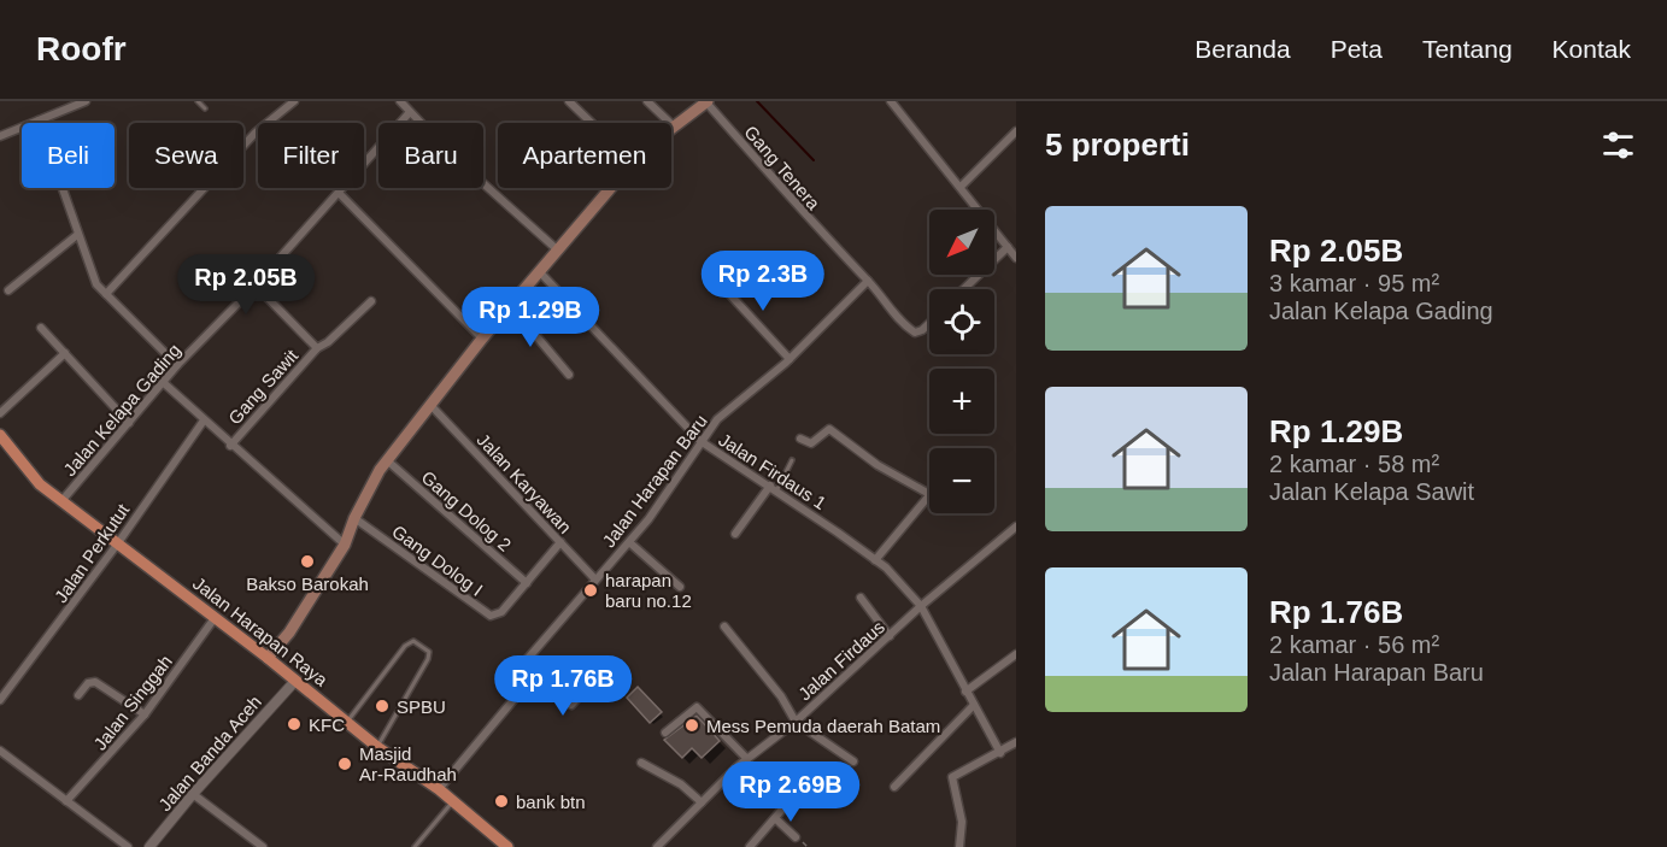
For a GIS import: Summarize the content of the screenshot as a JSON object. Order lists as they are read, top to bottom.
{
  "streets": {
    "main road": ["Jalan Harapan Raya"],
    "street": [
      "Gang Tenera",
      "Gang Sawit",
      "Jalan Kelapa Gading",
      "Jalan Firdaus 1",
      "Jalan Harapan Baru",
      "Jalan Karyawan",
      "Gang Dolog 2",
      "Jalan Perkutut",
      "Gang Dolog I",
      "Jalan Firdaus",
      "Jalan Singgah",
      "Jalan Banda Aceh"
    ]
  },
  "crossings": [
    ["Gang Tenera", "Jalan Harapan Baru"],
    ["Gang Sawit", "Jalan Kelapa Gading"],
    ["Jalan Kelapa Gading", "Jalan Harapan Raya"],
    ["Jalan Firdaus 1", "Jalan Harapan Baru"],
    ["Jalan Firdaus 1", "Jalan Firdaus"],
    ["Jalan Harapan Baru", "Jalan Karyawan"],
    ["Jalan Harapan Baru", "Jalan Harapan Raya"],
    ["Jalan Karyawan", "Gang Dolog I"],
    ["Gang Dolog 2", "Gang Dolog I"],
    ["Jalan Perkutut", "Jalan Harapan Raya"],
    ["Jalan Harapan Raya", "Jalan Singgah"],
    ["Jalan Harapan Raya", "Jalan Banda Aceh"]
  ],
  "places": [
    "Bakso Barokah",
    "harapan baru no.12",
    "SPBU",
    "KFC",
    "Mess Pemuda daerah Batam",
    "Masjid Ar-Raudhah",
    "bank btn"
  ],
  "north": "bottom left",
  "page": {
    "header": "Roofr",
    "nav": [
      "Beranda",
      "Peta",
      "Tentang",
      "Kontak"
    ],
    "heading": "5 properti",
    "chip": [
      "Beli",
      "Sewa",
      "Filter",
      "Baru",
      "Apartemen"
    ],
    "list": [
      {
        "name": "Rp 2.05B",
        "note": "3 kamar · 95 m² · Jalan Kelapa Gading"
      },
      {
        "name": "Rp 1.29B",
        "note": "2 kamar · 58 m² · Jalan Kelapa Sawit"
      },
      {
        "name": "Rp 1.76B",
        "note": "2 kamar · 56 m² · Jalan Harapan Baru"
      }
    ],
    "map_buttons": ["+", "−"],
    "price": [
      "Rp 2.3B",
      "Rp 2.05B",
      "Rp 1.29B",
      "Rp 1.76B",
      "Rp 2.69B"
    ]
  }
}
